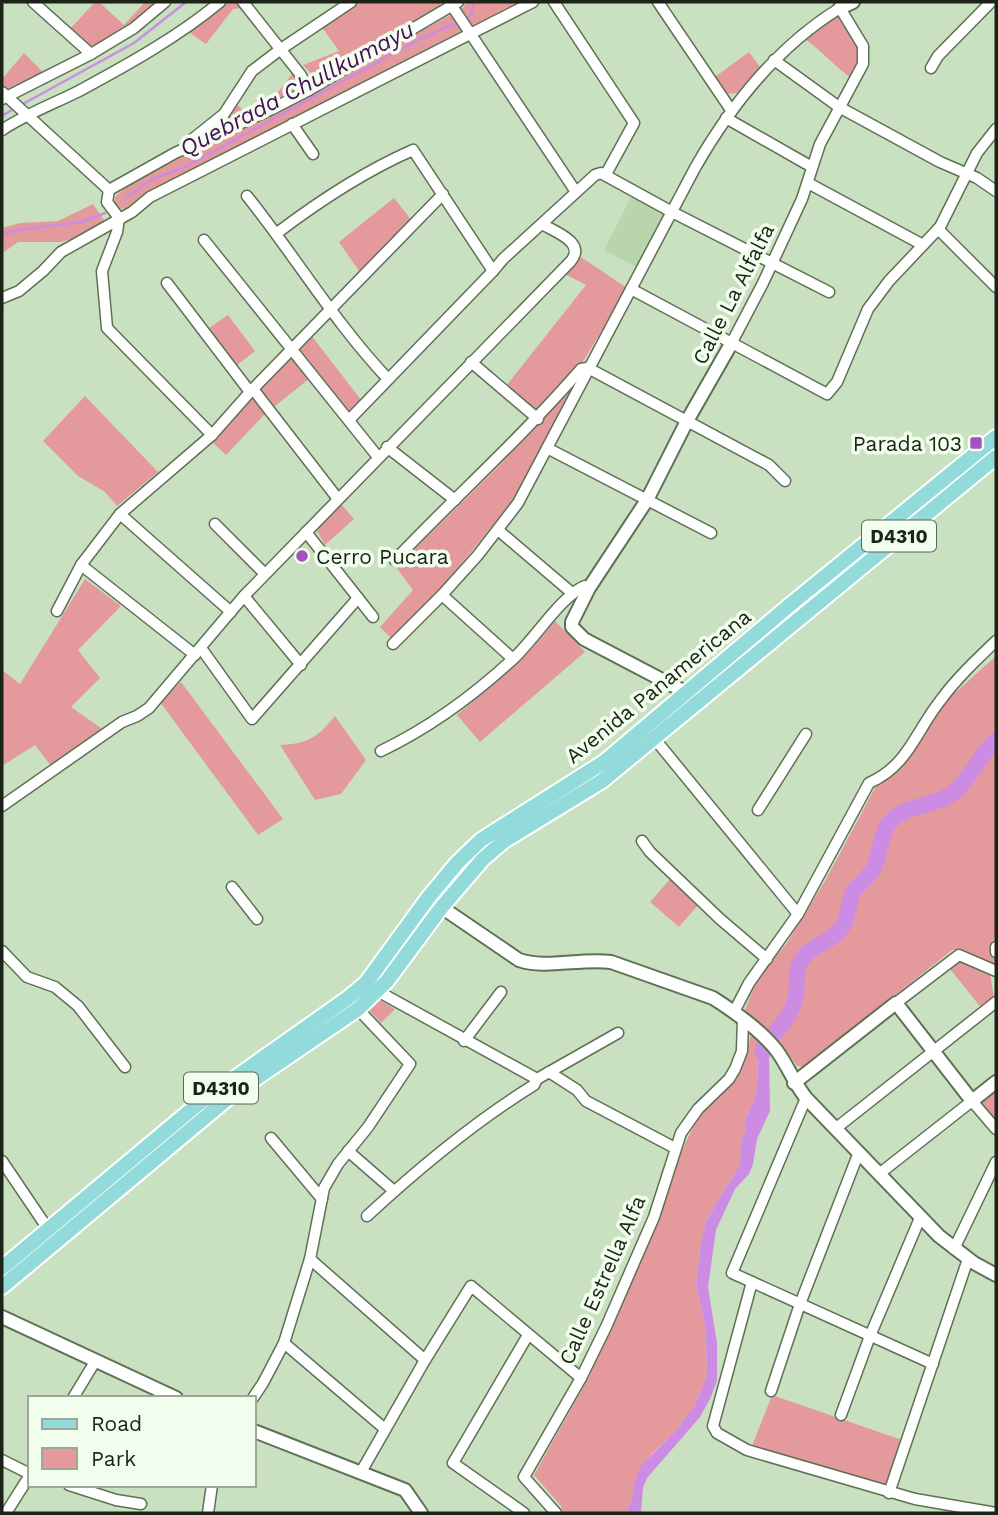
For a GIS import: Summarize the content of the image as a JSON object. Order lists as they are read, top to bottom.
{
  "streets": {
    "main road": ["D4310", "Avenida Panamericana"],
    "street": ["Calle La Alfalfa", "Calle Estrella Alfa"]
  },
  "crossings": [
    ["Calle La Alfalfa", "Avenida Panamericana"]
  ],
  "water": ["Quebrada Chullkumayu"],
  "places": {
    "transit": ["Parada 103"],
    "other": ["Cerro Pucara"]
  },
  "legend": ["Road", "Park"]
}
